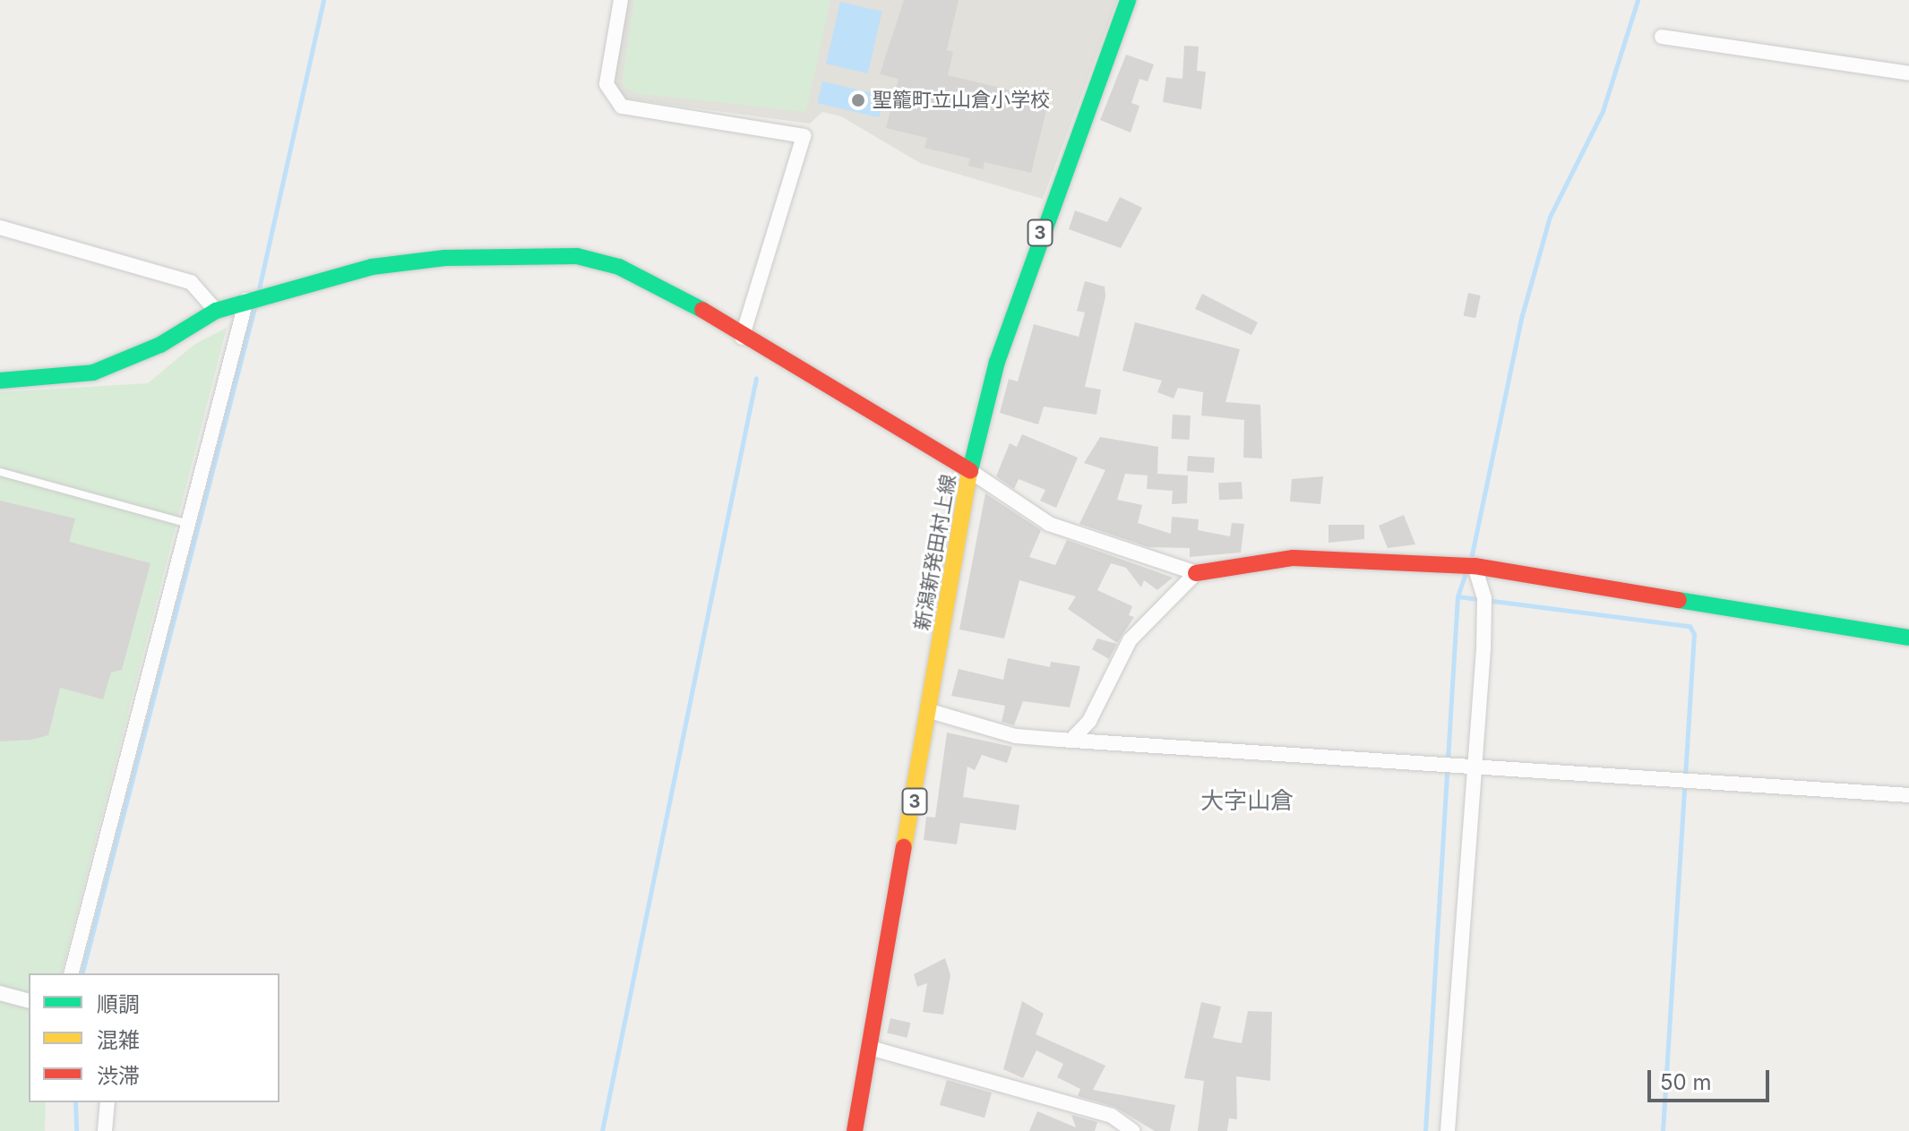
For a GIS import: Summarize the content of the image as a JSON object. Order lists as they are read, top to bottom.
{
  "streets": {
    "street": ["3", "新潟新発田村上線"]
  },
  "districts": ["大字山倉"],
  "places": ["聖籠町立山倉小学校"],
  "legend": ["順調", "混雑", "渋滞"],
  "scale_bar": "50 m"
}
